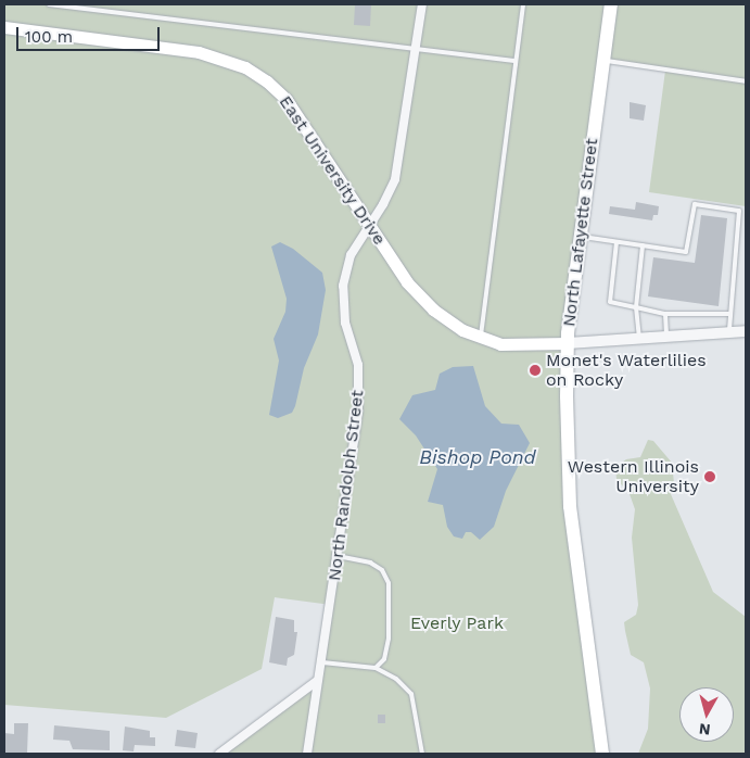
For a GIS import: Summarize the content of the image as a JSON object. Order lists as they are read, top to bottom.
{
  "streets": {
    "highway": ["North Lafayette Street"],
    "main road": ["East University Drive"],
    "street": ["North Randolph Street"]
  },
  "crossings": [
    ["East University Drive", "North Lafayette Street"],
    ["East University Drive", "North Randolph Street"]
  ],
  "water": ["Bishop Pond"],
  "parks": ["Everly Park"],
  "places": ["Monet's Waterlilies on Rocky", "Western Illinois University"],
  "scale_bar": "100 m",
  "north": "bottom"
}
